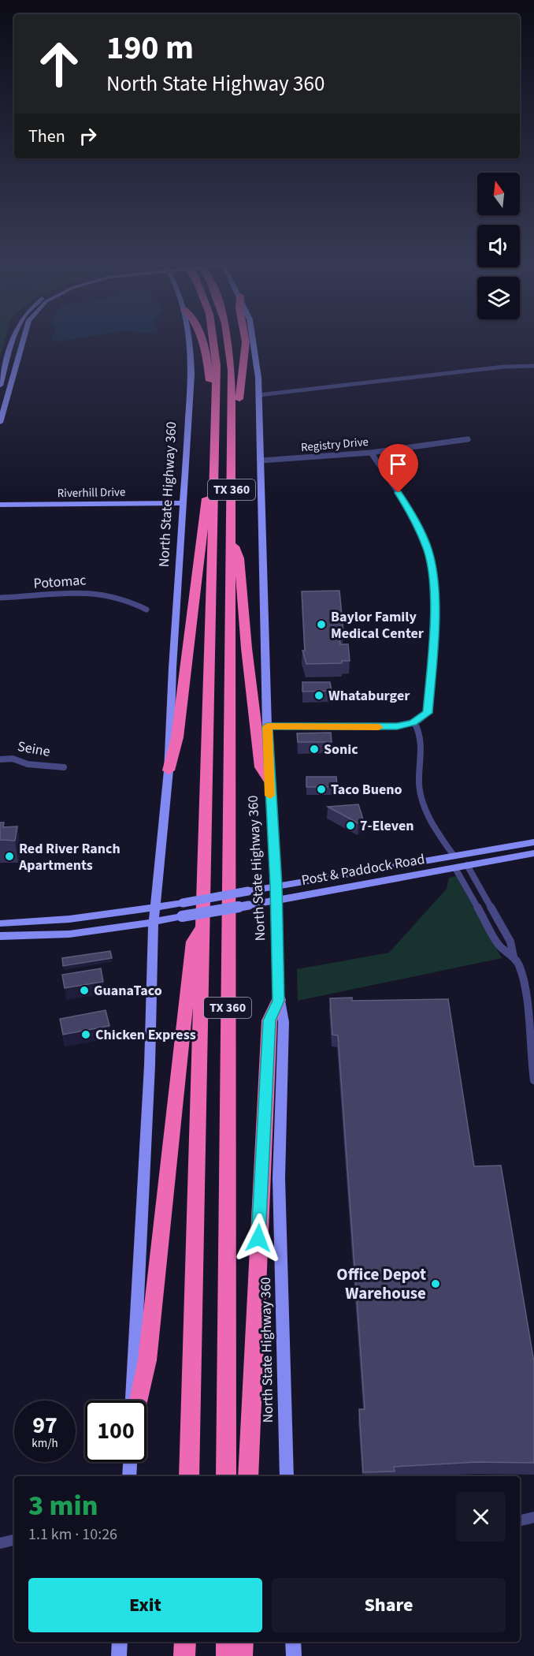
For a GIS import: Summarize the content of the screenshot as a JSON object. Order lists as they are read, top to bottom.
{
  "streets": {
    "highway": ["TX 360"],
    "main road": ["Riverhill Drive", "North State Highway 360", "Post & Paddock Road"],
    "street": ["Registry Drive", "Potomac", "Seine"]
  },
  "crossings": [
    ["Registry Drive", "North State Highway 360"],
    ["Riverhill Drive", "North State Highway 360"],
    ["North State Highway 360", "Post & Paddock Road"]
  ],
  "places": [
    "Baylor Family Medical Center",
    "Whataburger",
    "Sonic",
    "Taco Bueno",
    "7-Eleven",
    "Red River Ranch Apartments",
    "GuanaTaco",
    "Chicken Express",
    "Office Depot Warehouse"
  ],
  "north": "top",
  "page": {
    "turn": ["190 m", "North State Highway 360"],
    "then": "Then",
    "speed": "97 km/h",
    "limit": "100",
    "heading": ["3 min", "1.1 km · 10:26"],
    "buttons": ["Exit", "Share"]
  }
}
